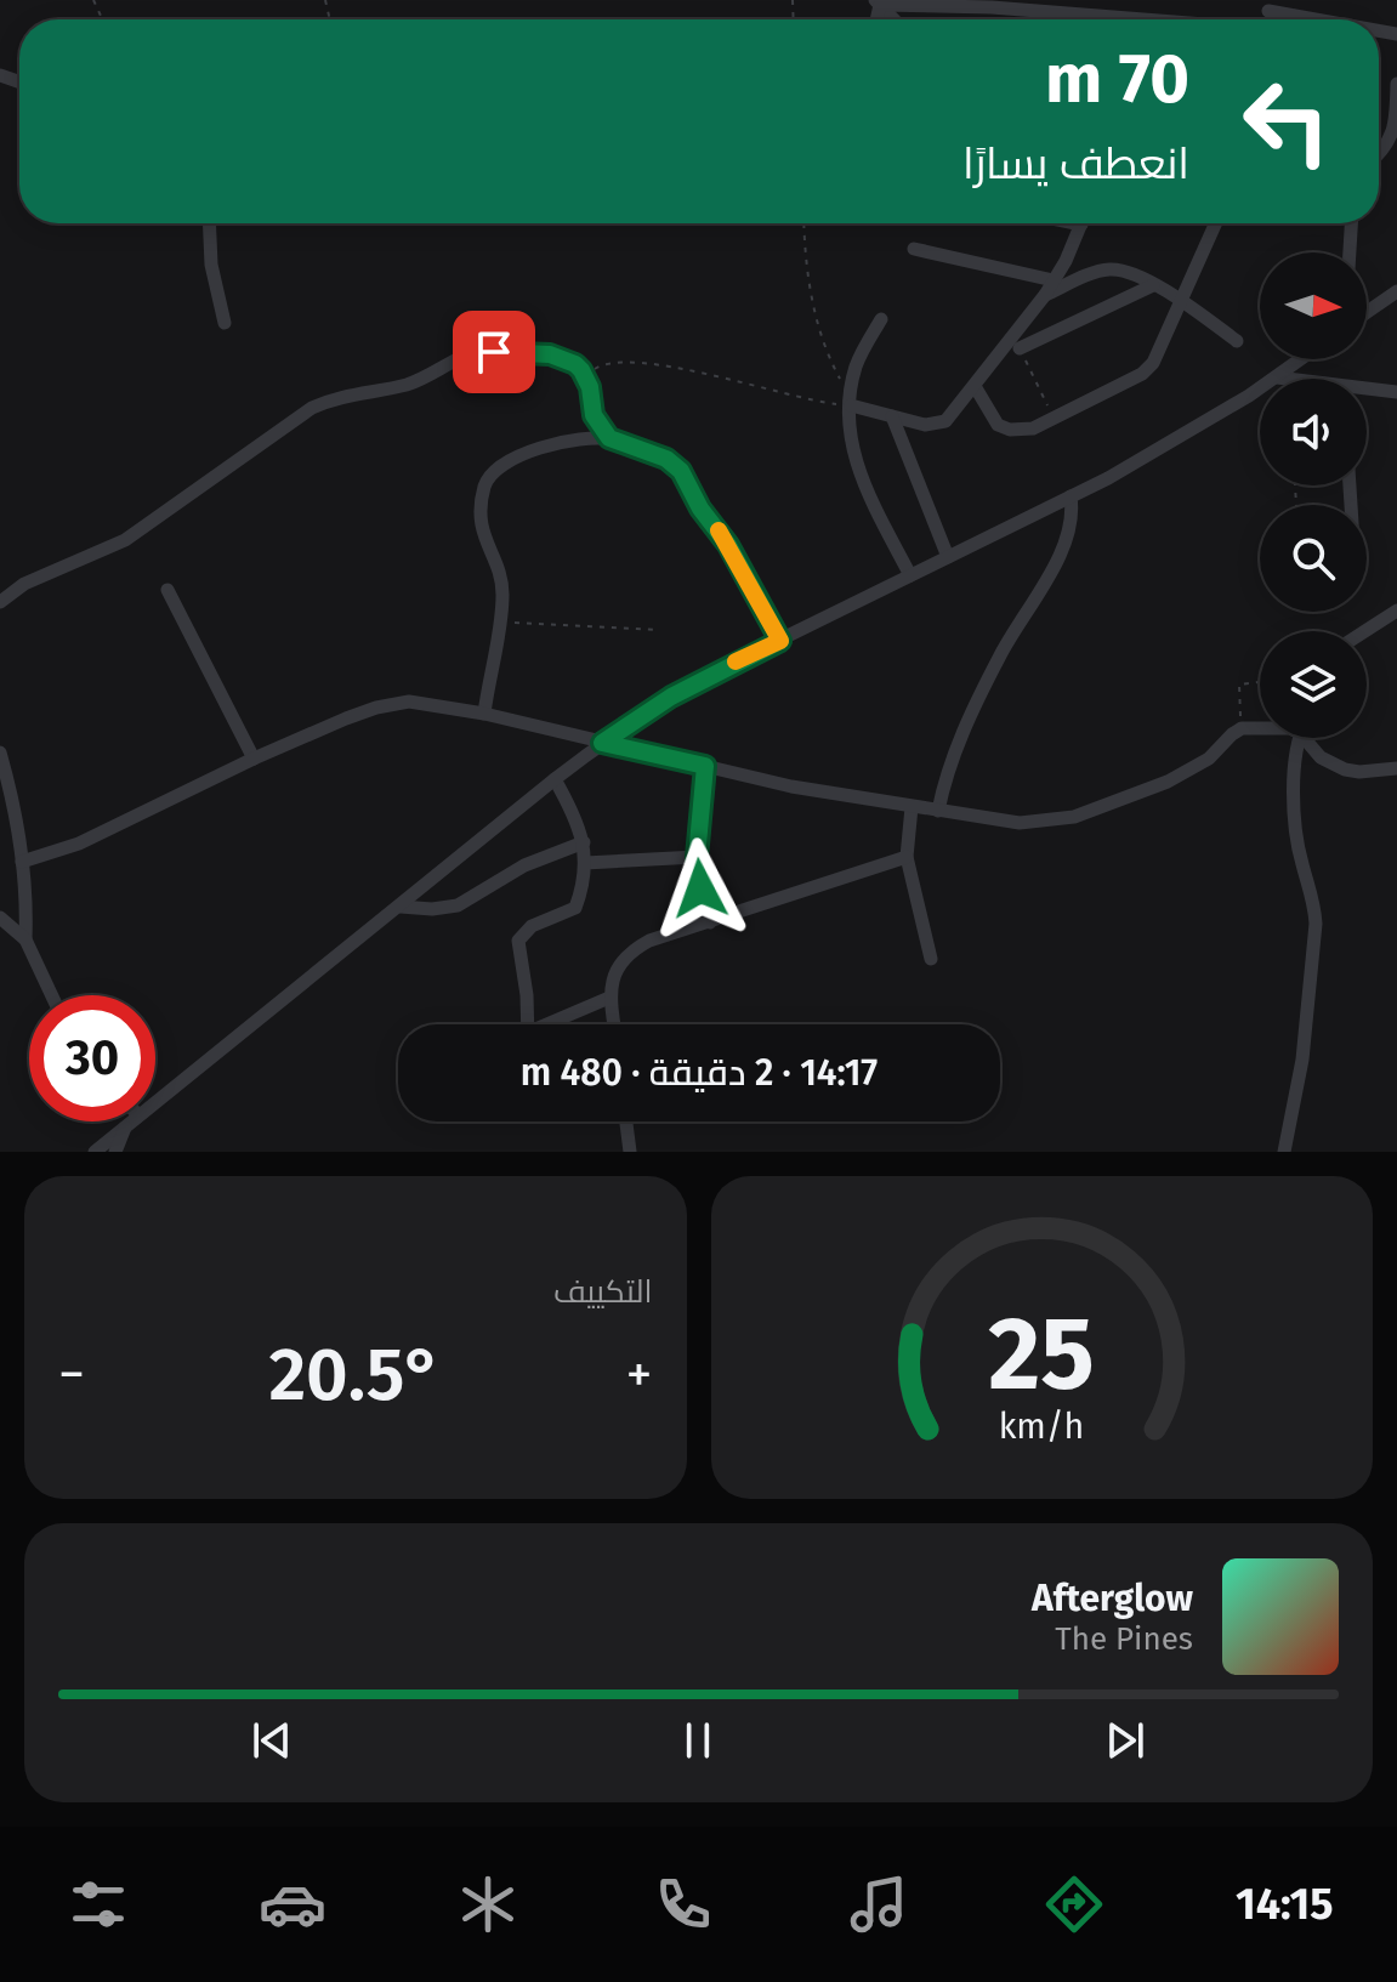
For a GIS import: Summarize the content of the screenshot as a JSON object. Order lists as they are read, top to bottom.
{
  "north": "right",
  "page": {
    "turn": ["70 m", "انعطف يسارًا"],
    "limit": "30",
    "trip": "14:17 · 2 دقيقة · 480 m",
    "tile": "التكييف",
    "heat": ["−", "20.5°", "+"],
    "song": ["Afterglow", "The Pines"],
    "tabs": "14:15",
    "gauge": ["25", "km/h"]
  }
}
